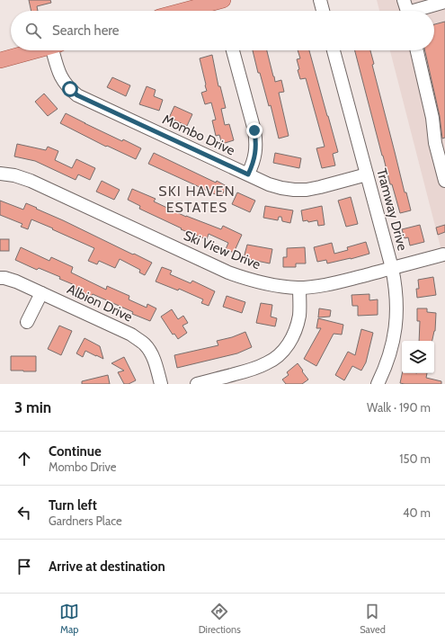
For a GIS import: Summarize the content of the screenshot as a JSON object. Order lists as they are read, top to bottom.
{
  "streets": {
    "street": [
      "Mombo Drive",
      "Tramway Drive",
      "Ski View Drive",
      "Albion Drive"
    ]
  },
  "crossings": [
    ["Mombo Drive", "Tramway Drive"],
    ["Tramway Drive", "Ski View Drive"]
  ],
  "districts": ["SKI HAVEN ESTATES"],
  "page": {
    "search": "Search here",
    "heading": ["3 min", "Walk · 190 m"],
    "list": [
      ["Continue", "Mombo Drive", "150 m"],
      ["Turn left", "Gardners Place", "40 m"],
      "Arrive at destination"
    ],
    "nav": ["Map", "Directions", "Saved"]
  }
}
